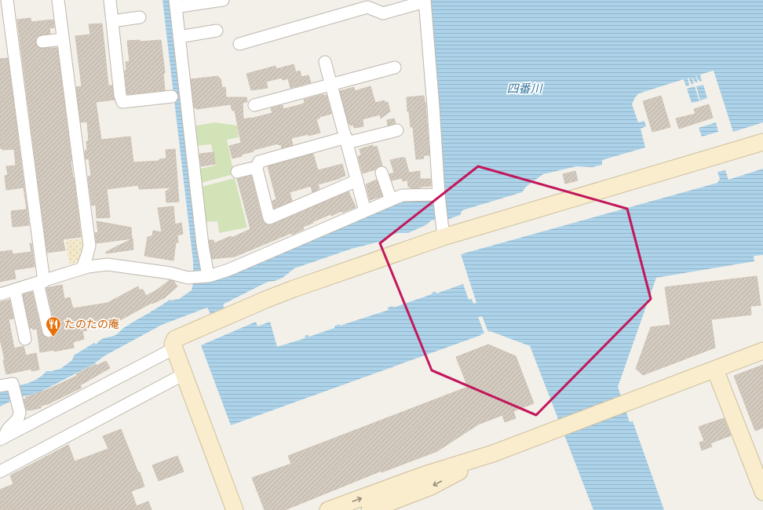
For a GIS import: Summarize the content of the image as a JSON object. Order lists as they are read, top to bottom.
{
  "water": ["四番川"],
  "places": {
    "restaurant": ["たのたの庵"]
  }
}
